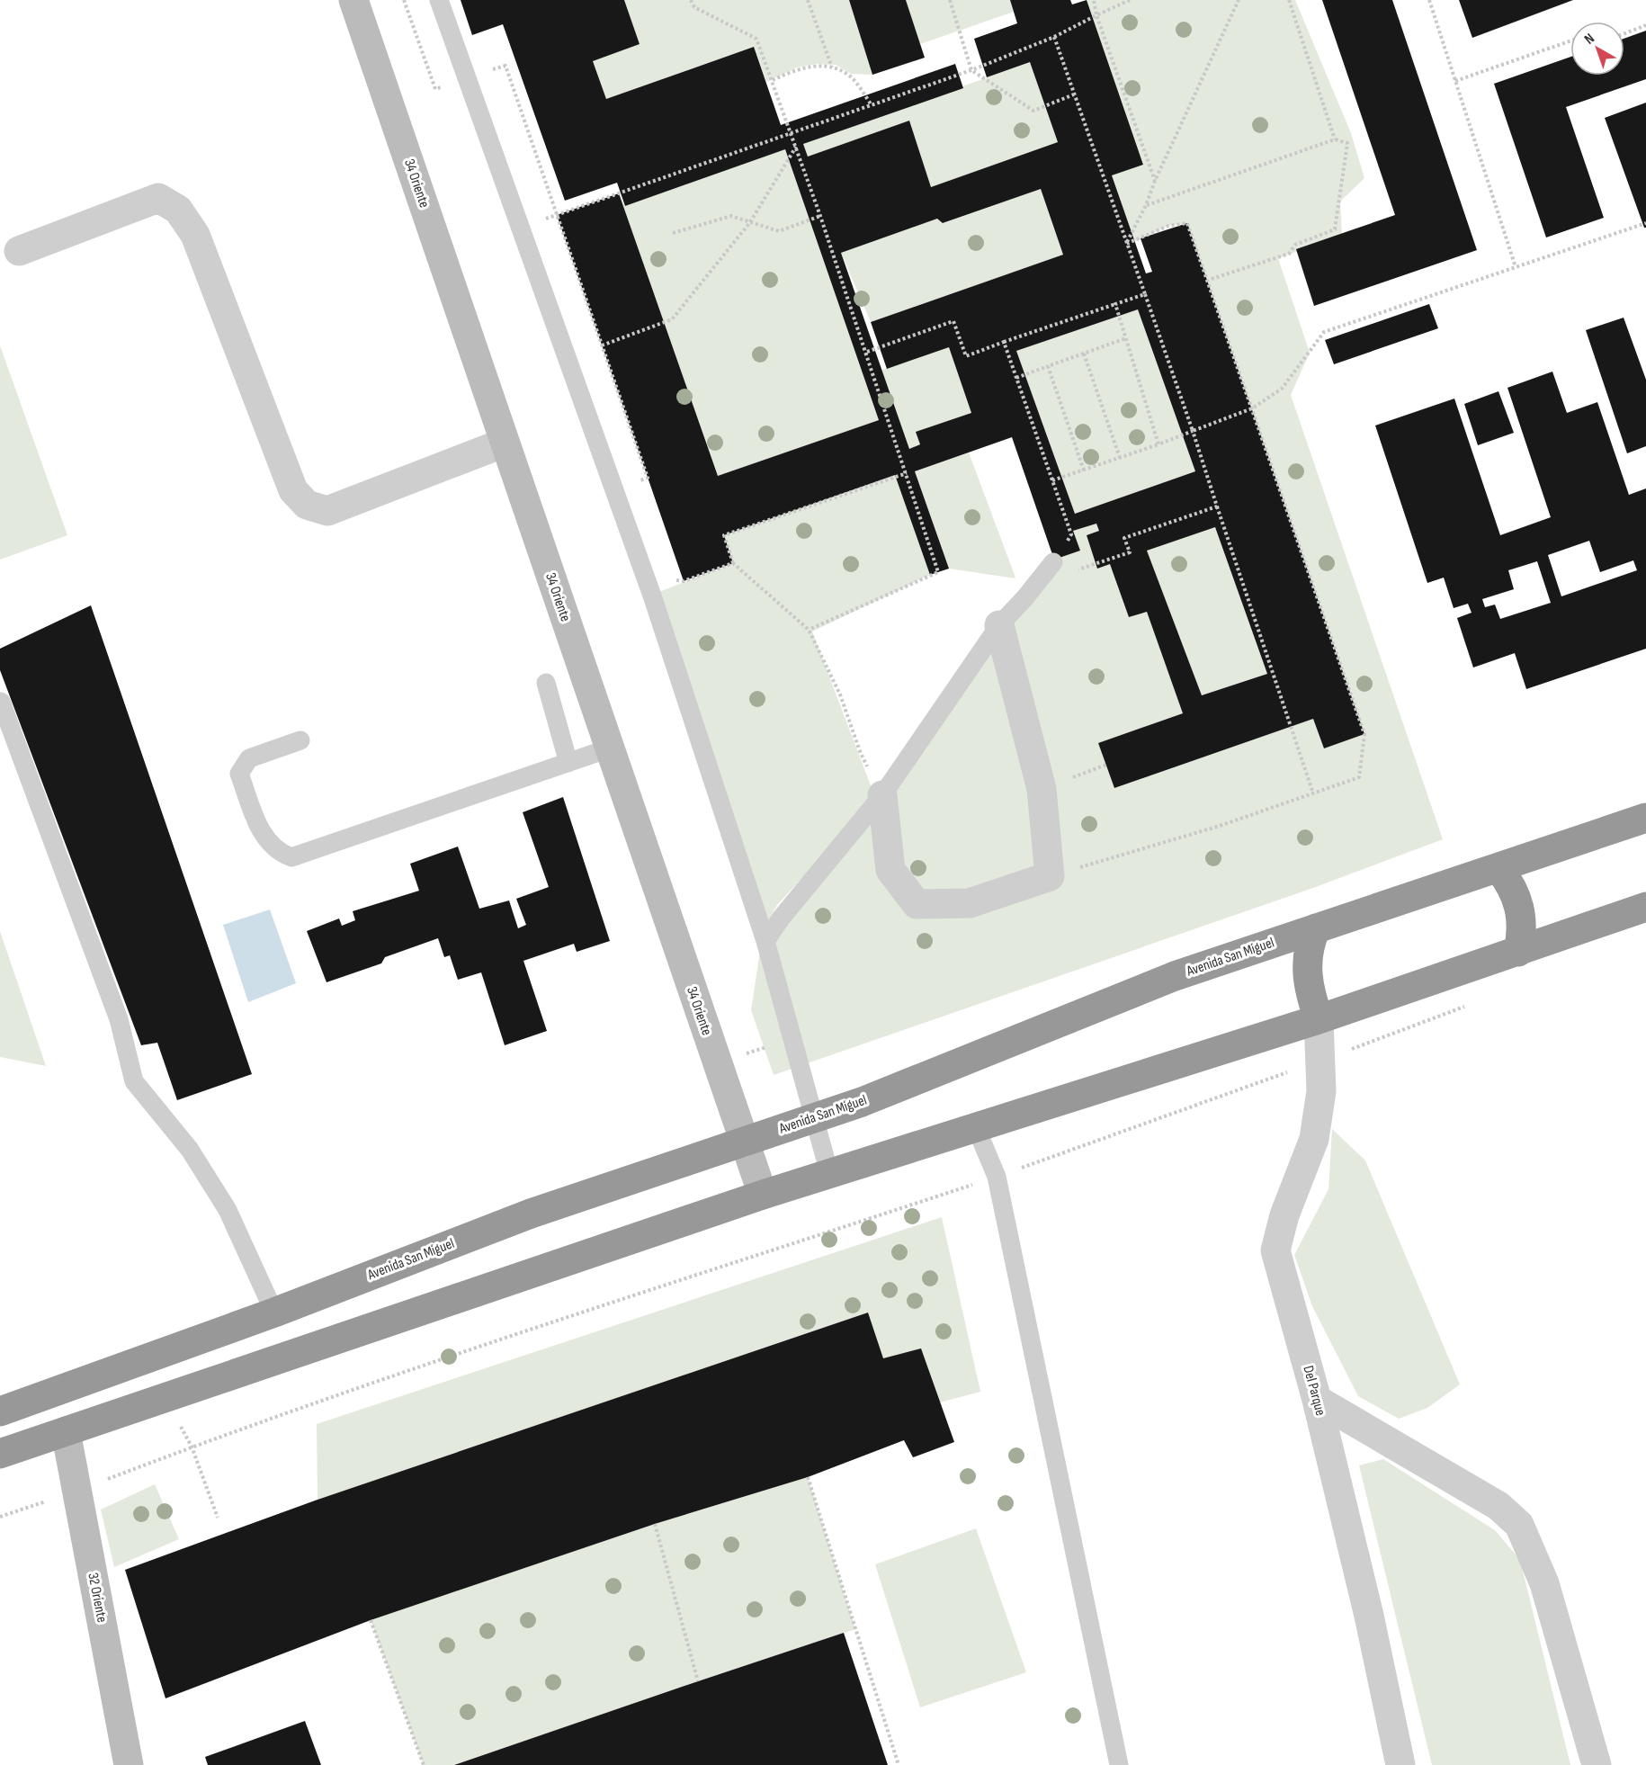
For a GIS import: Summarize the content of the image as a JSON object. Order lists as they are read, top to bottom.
{
  "streets": {
    "highway": ["Avenida San Miguel"],
    "street": ["34 Oriente", "Del Parque", "32 Oriente"]
  },
  "crossings": [
    ["34 Oriente", "Avenida San Miguel"]
  ],
  "north": "top left"
}
